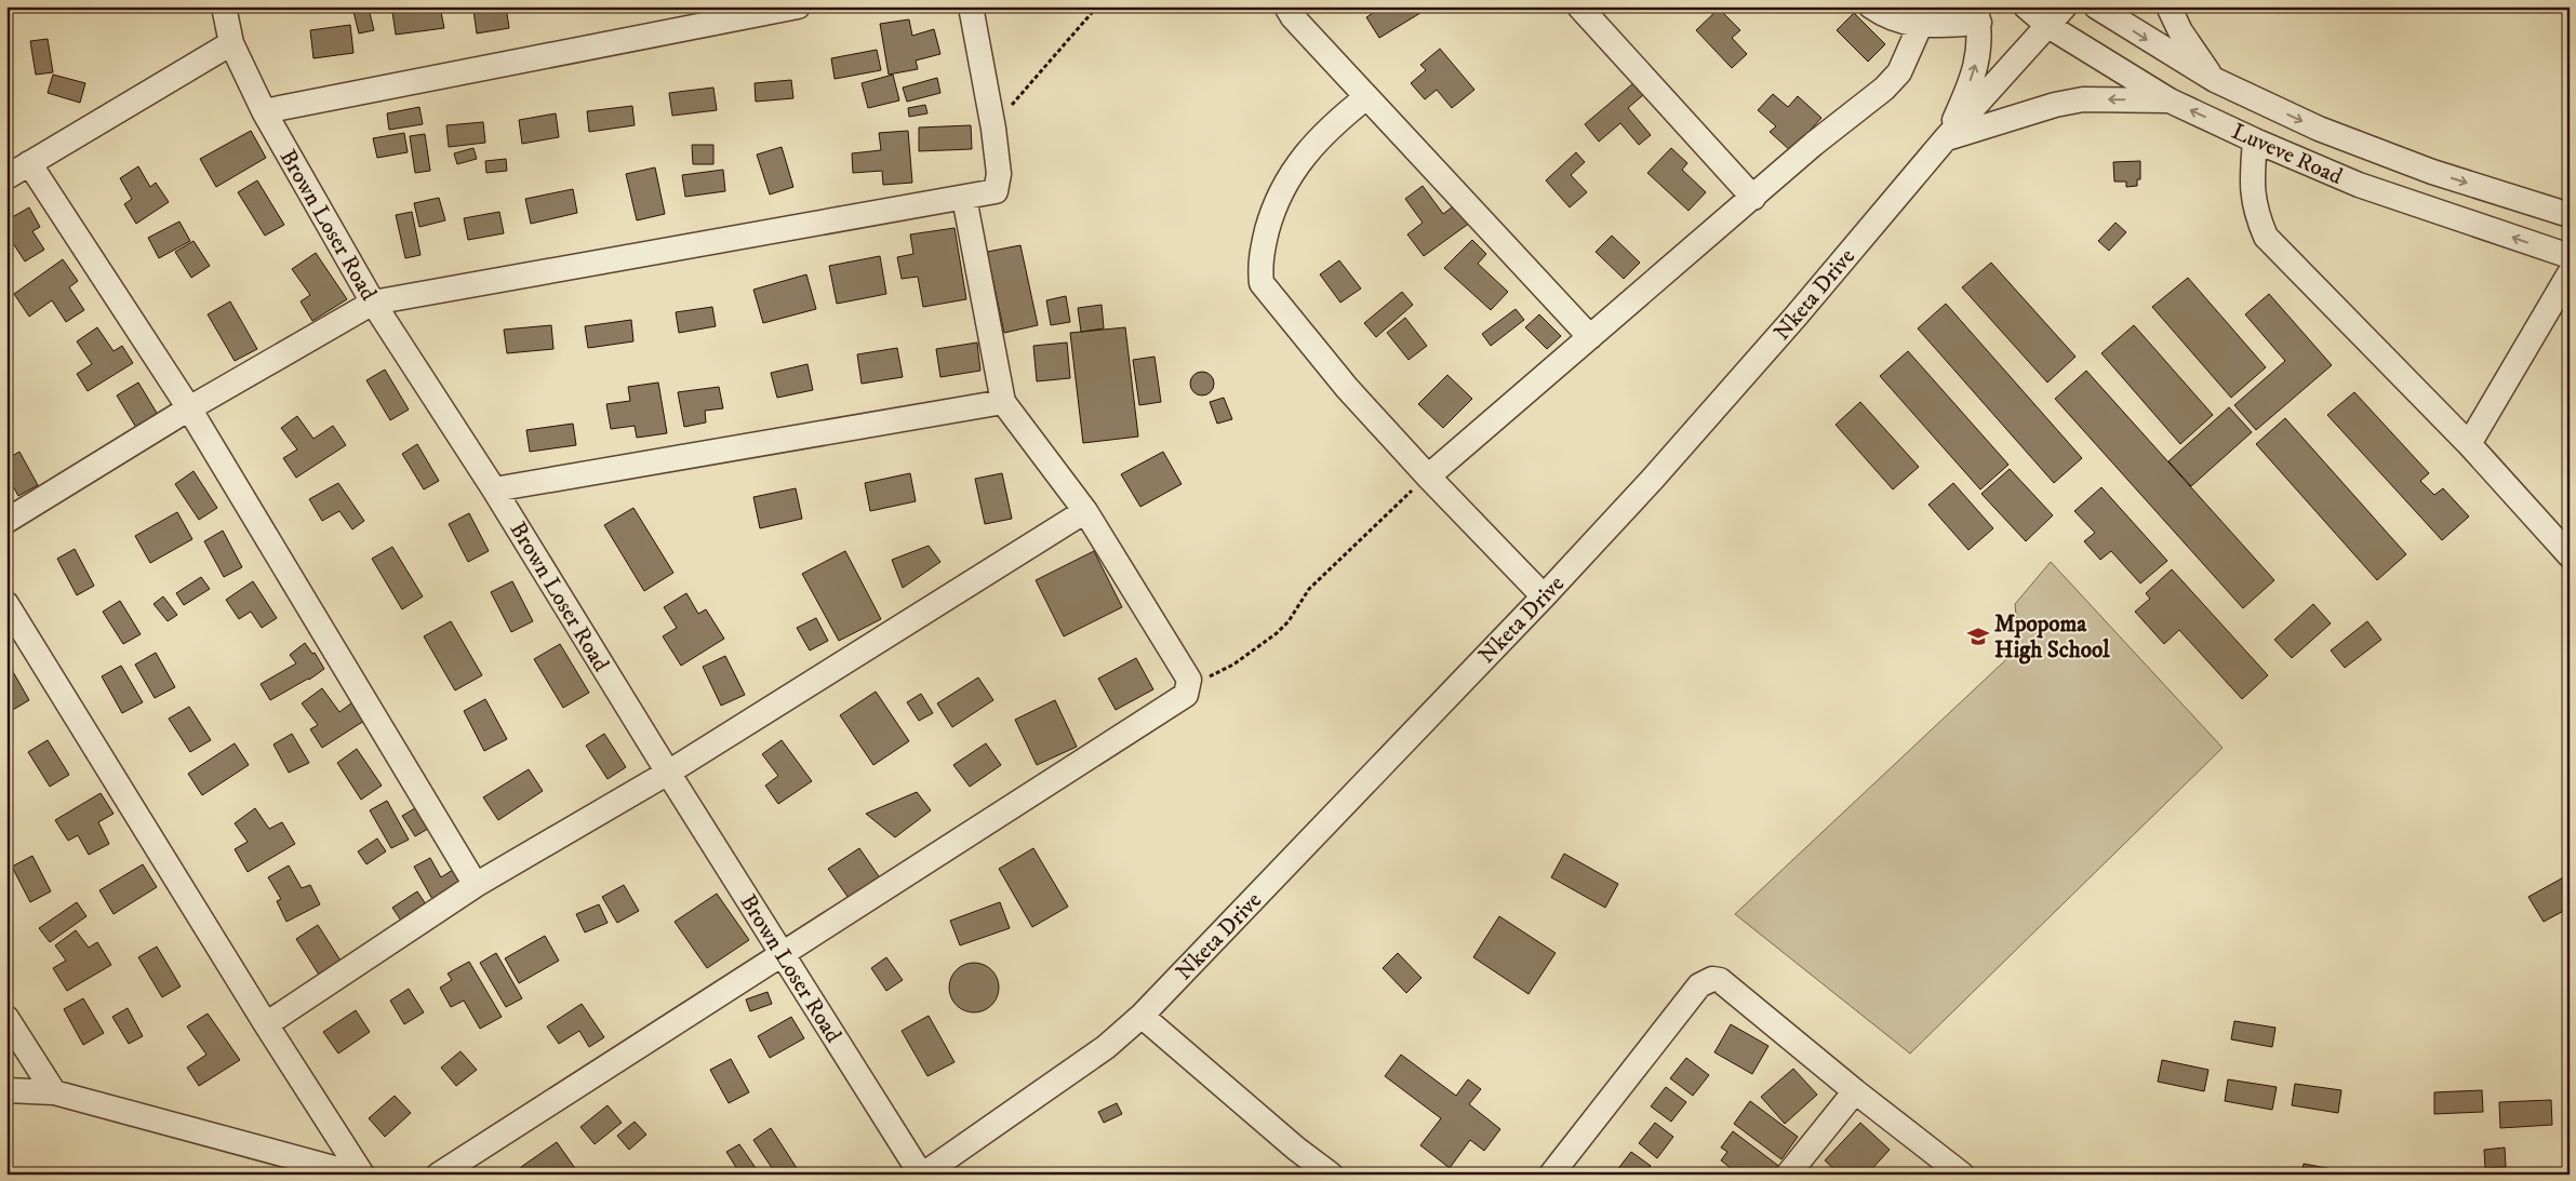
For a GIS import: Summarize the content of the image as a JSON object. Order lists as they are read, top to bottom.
{
  "streets": {
    "street": ["Luveve Road", "Brown Loser Road", "Nketa Drive"]
  },
  "crossings": [
    ["Luveve Road", "Nketa Drive"],
    ["Brown Loser Road", "Nketa Drive"]
  ],
  "places": {
    "school or university": ["Mpopoma High School"]
  }
}
